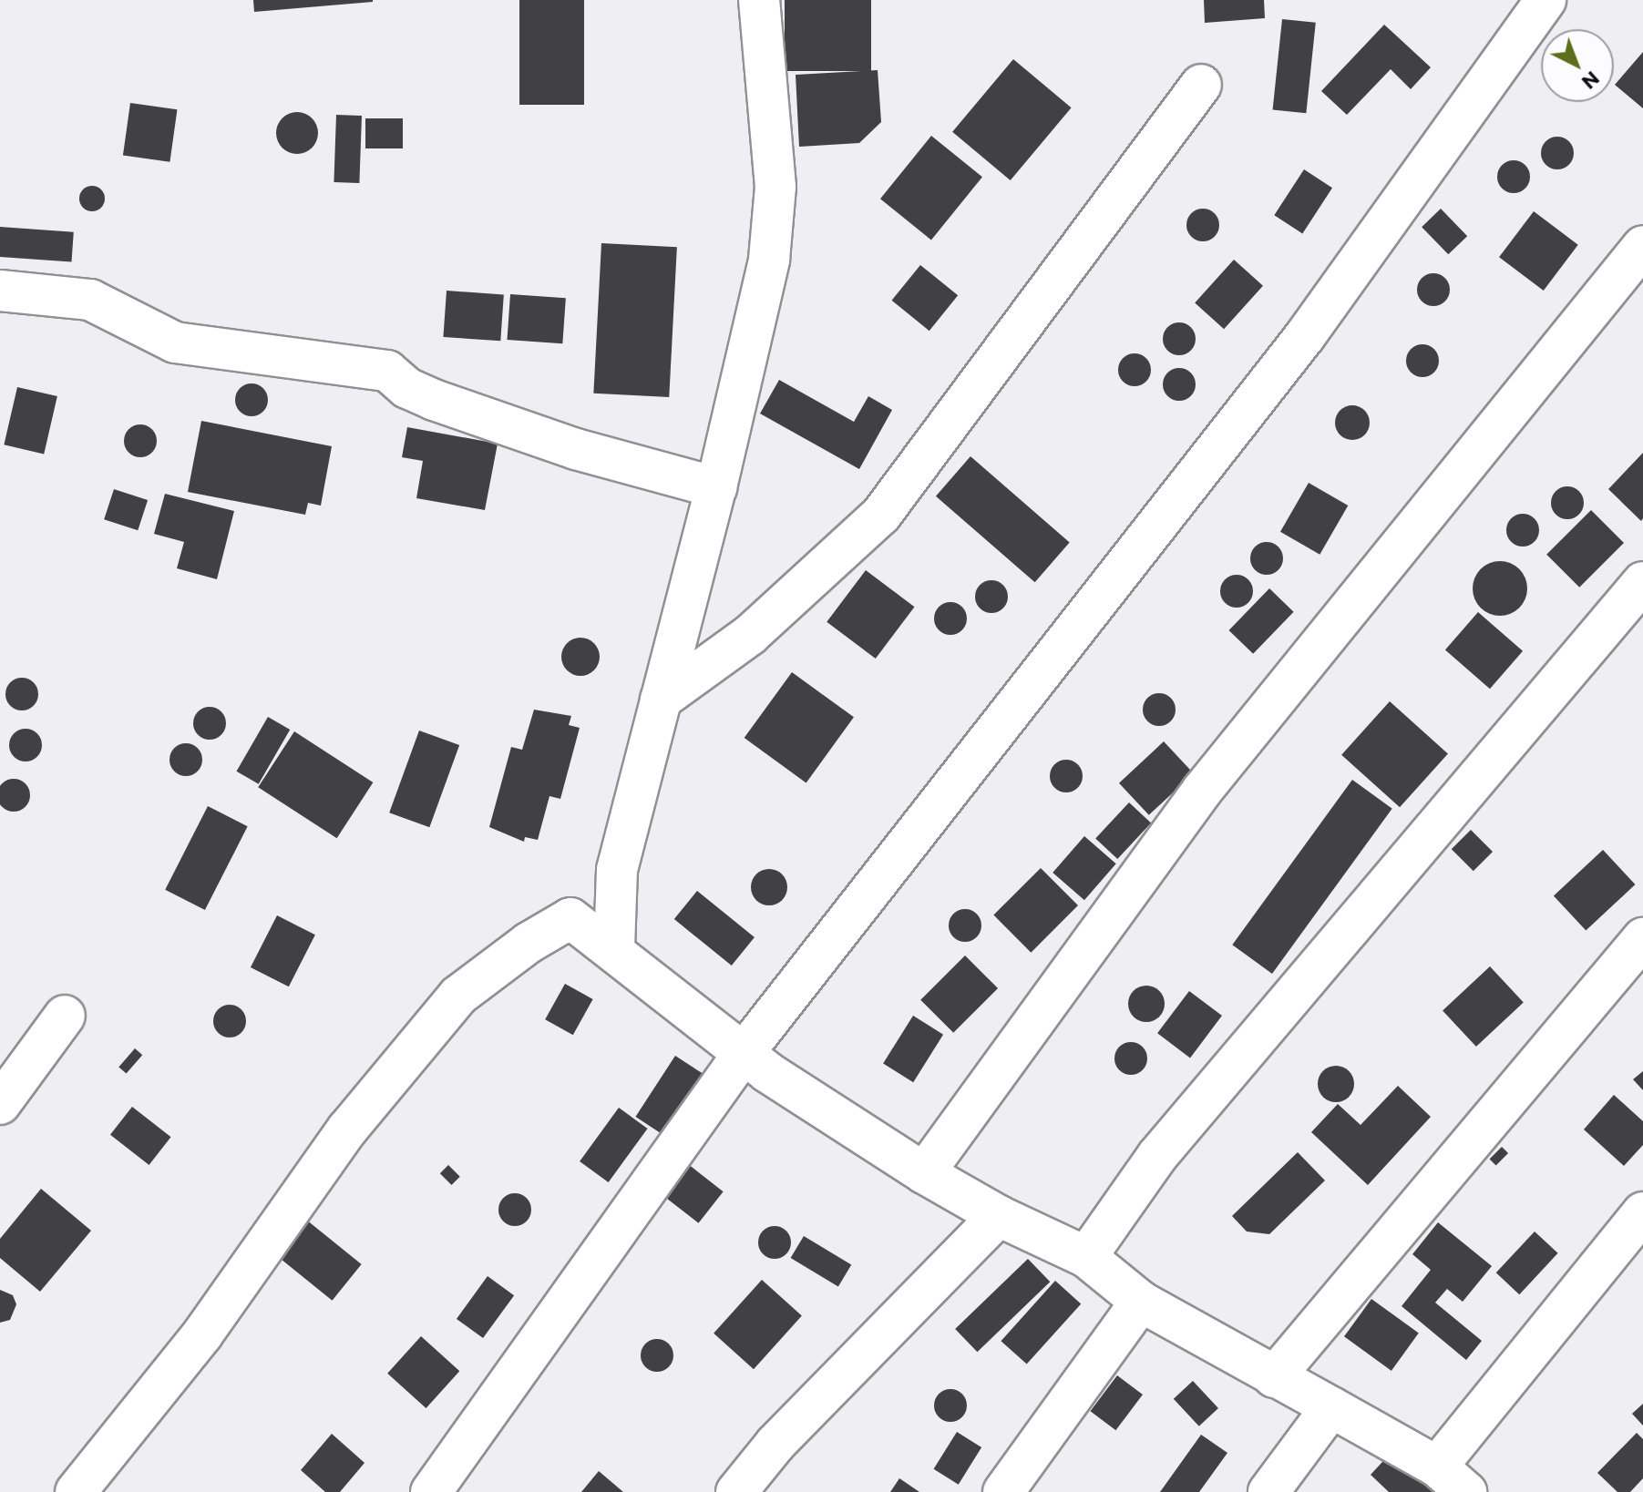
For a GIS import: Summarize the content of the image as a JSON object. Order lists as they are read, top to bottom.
{
  "north": "bottom right"
}
